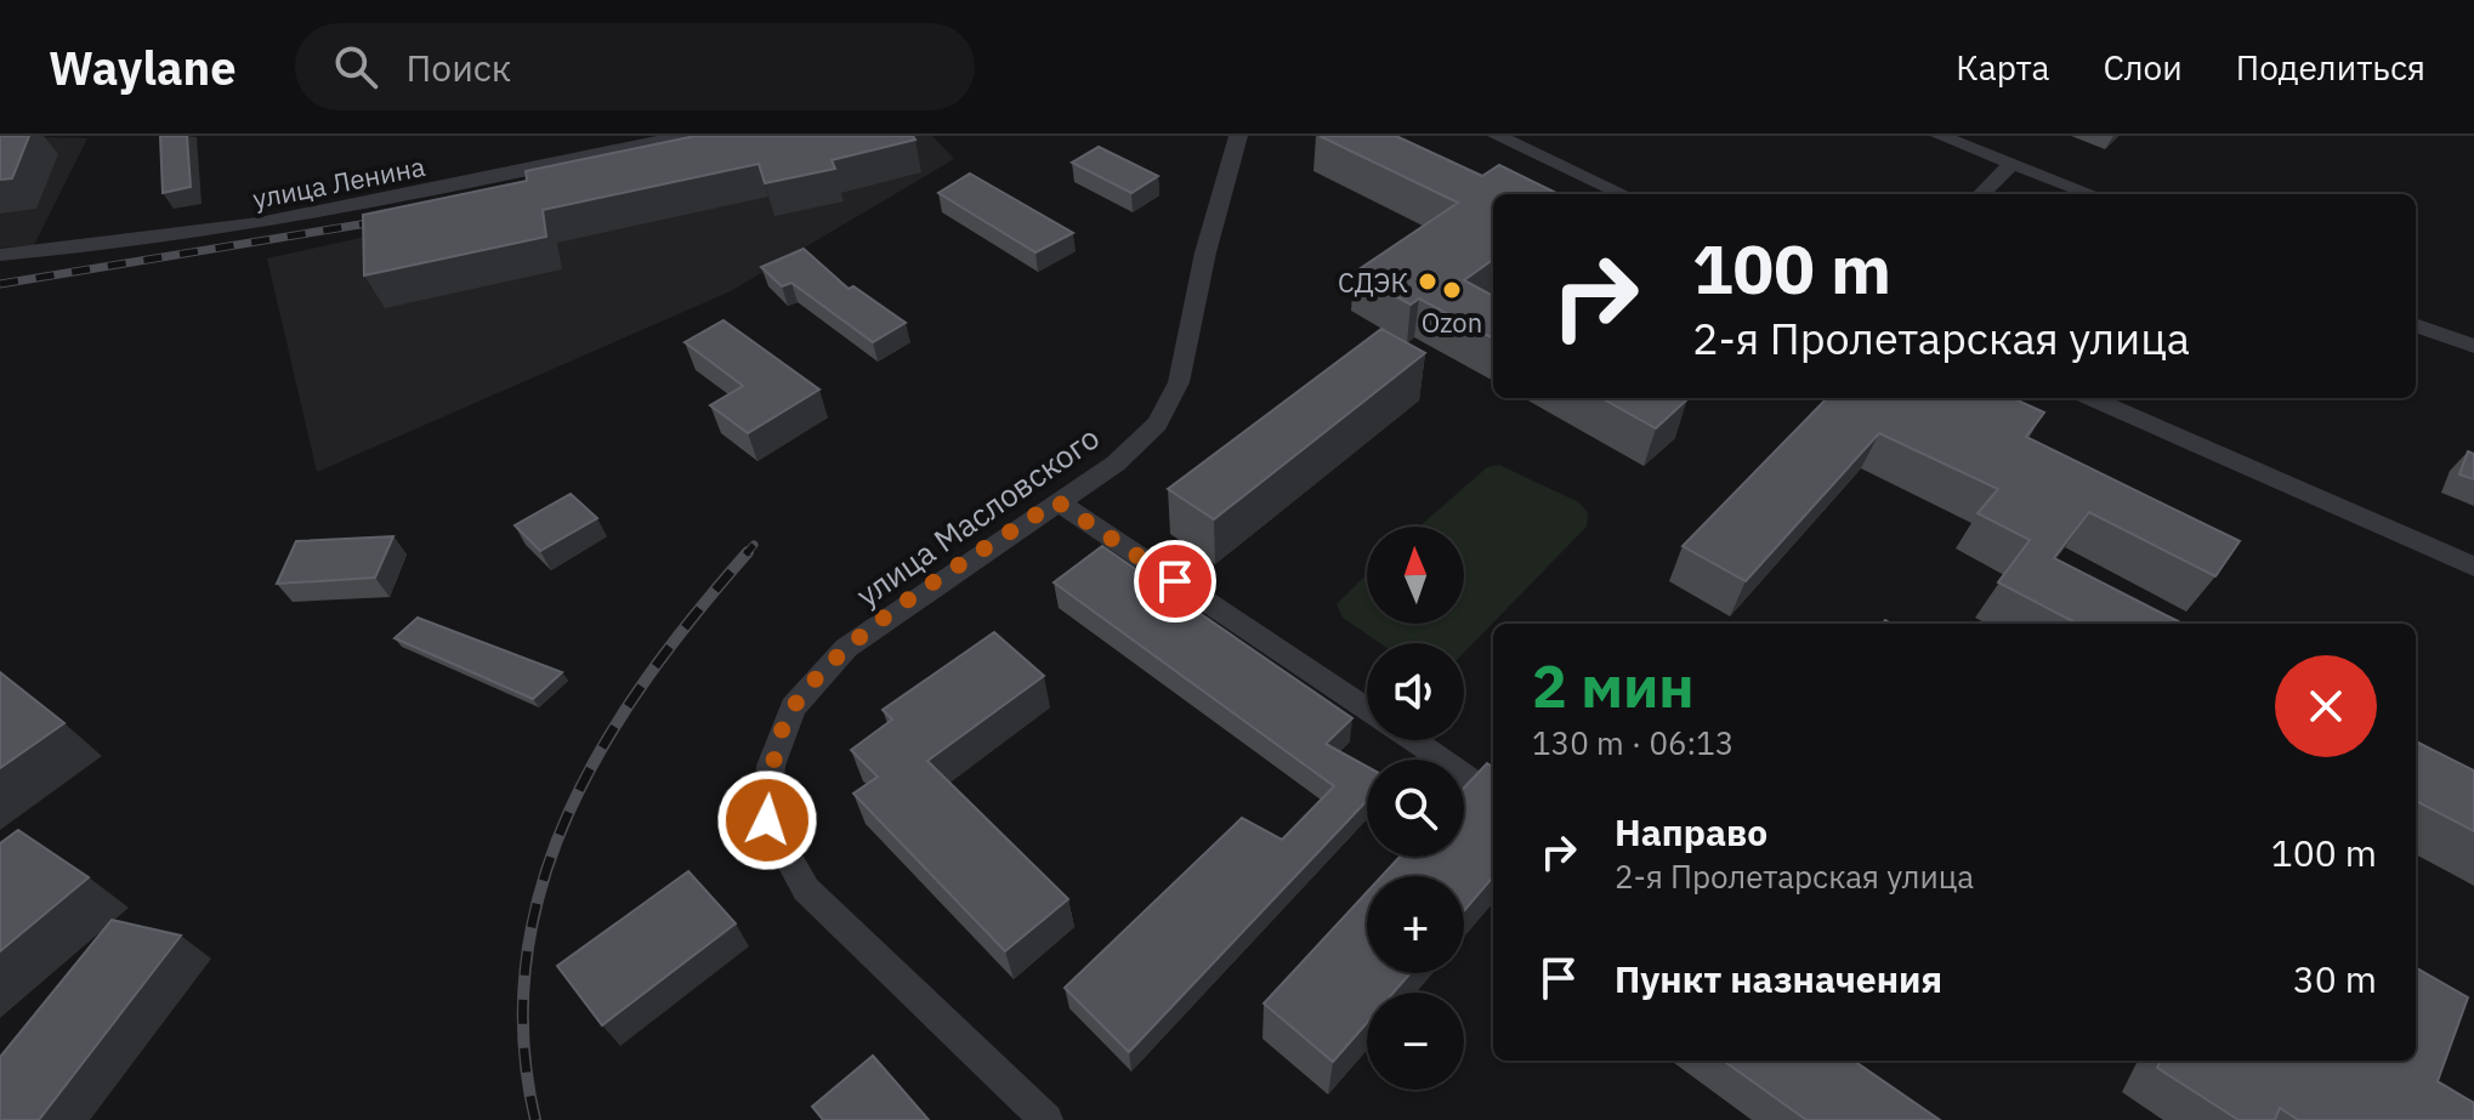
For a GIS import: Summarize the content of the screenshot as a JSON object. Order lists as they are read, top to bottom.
{
  "streets": {
    "street": ["улица Ленина", "улица Масловского"]
  },
  "places": ["СДЭК", "Ozon"],
  "north": "top",
  "page": {
    "header": "Waylane",
    "search": "Поиск",
    "nav": ["Карта", "Слои", "Поделиться"],
    "turn": ["100 m", "2-я Пролетарская улица"],
    "map_buttons": ["+", "−"],
    "heading": ["2 мин", "130 m · 06:13"],
    "list": [
      {
        "name": "Направо",
        "note": "2-я Пролетарская улица",
        "value": "100 m"
      },
      {
        "name": "Пункт назначения",
        "value": "30 m"
      }
    ]
  }
}
